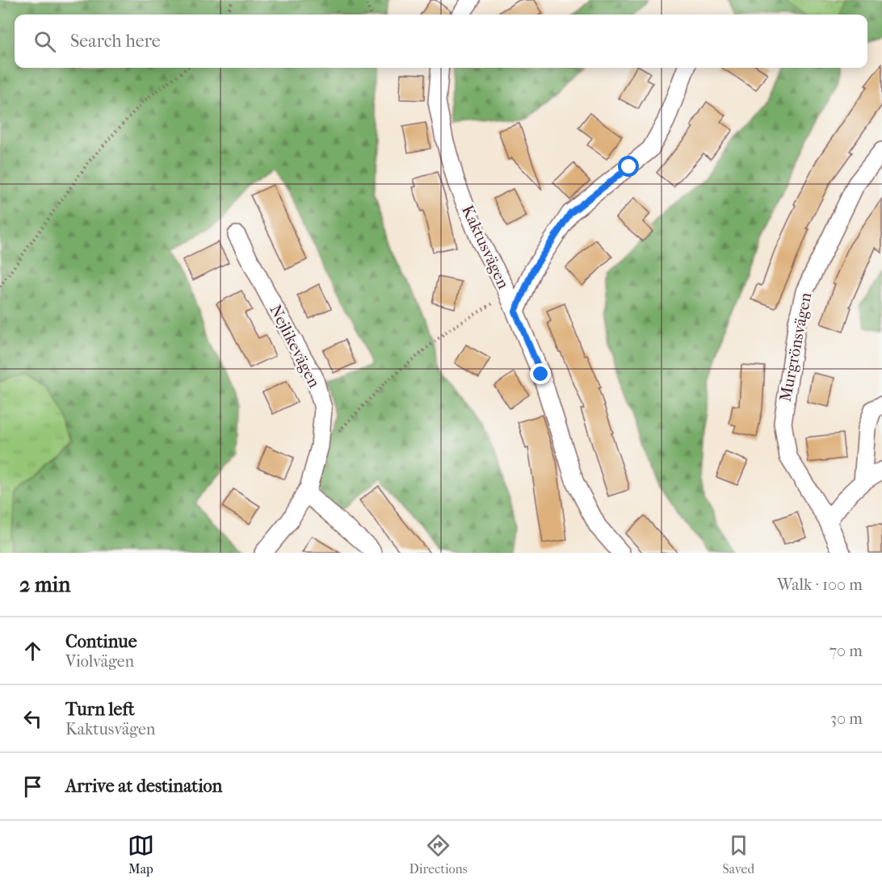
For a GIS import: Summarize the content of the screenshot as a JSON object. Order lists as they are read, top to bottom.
{
  "streets": {
    "street": ["Kaktusvägen", "Nejlikevägen", "Murgrönsvägen"]
  },
  "page": {
    "search": "Search here",
    "heading": ["2 min", "Walk · 100 m"],
    "list": [
      ["Continue", "Violvägen", "70 m"],
      ["Turn left", "Kaktusvägen", "30 m"],
      "Arrive at destination"
    ],
    "nav": ["Map", "Directions", "Saved"]
  }
}
